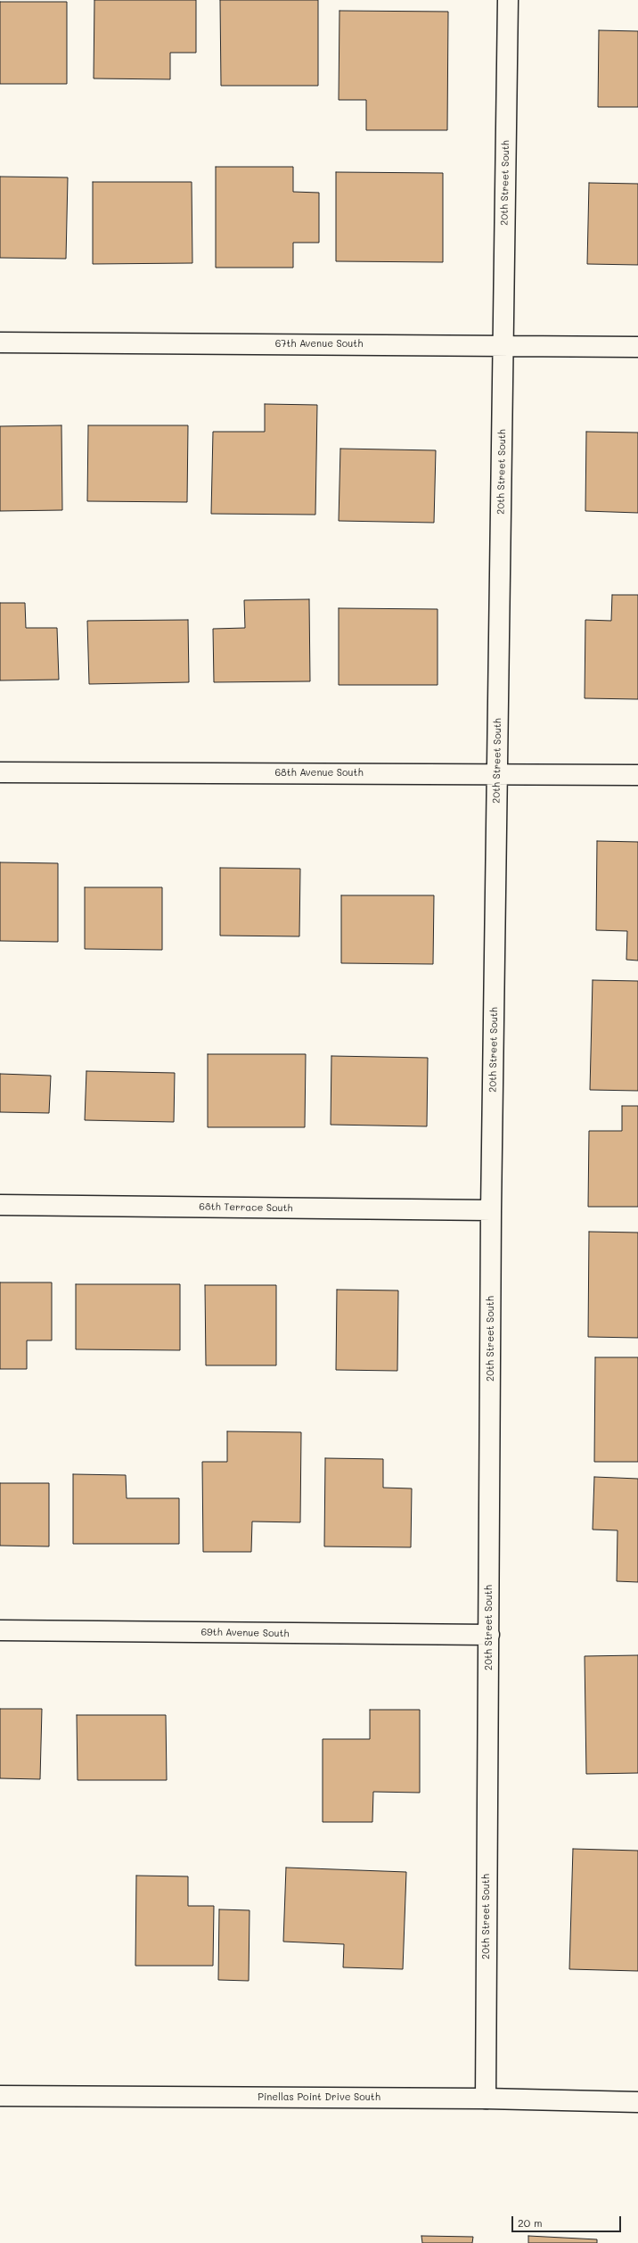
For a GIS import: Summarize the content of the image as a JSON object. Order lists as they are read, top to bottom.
{
  "streets": {
    "street": [
      "20th Street South",
      "67th Avenue South",
      "68th Avenue South",
      "68th Terrace South",
      "69th Avenue South",
      "Pinellas Point Drive South"
    ]
  },
  "crossings": [
    ["20th Street South", "67th Avenue South"],
    ["20th Street South", "68th Avenue South"],
    ["20th Street South", "68th Terrace South"],
    ["20th Street South", "69th Avenue South"],
    ["20th Street South", "Pinellas Point Drive South"]
  ],
  "scale_bar": "20 m"
}
